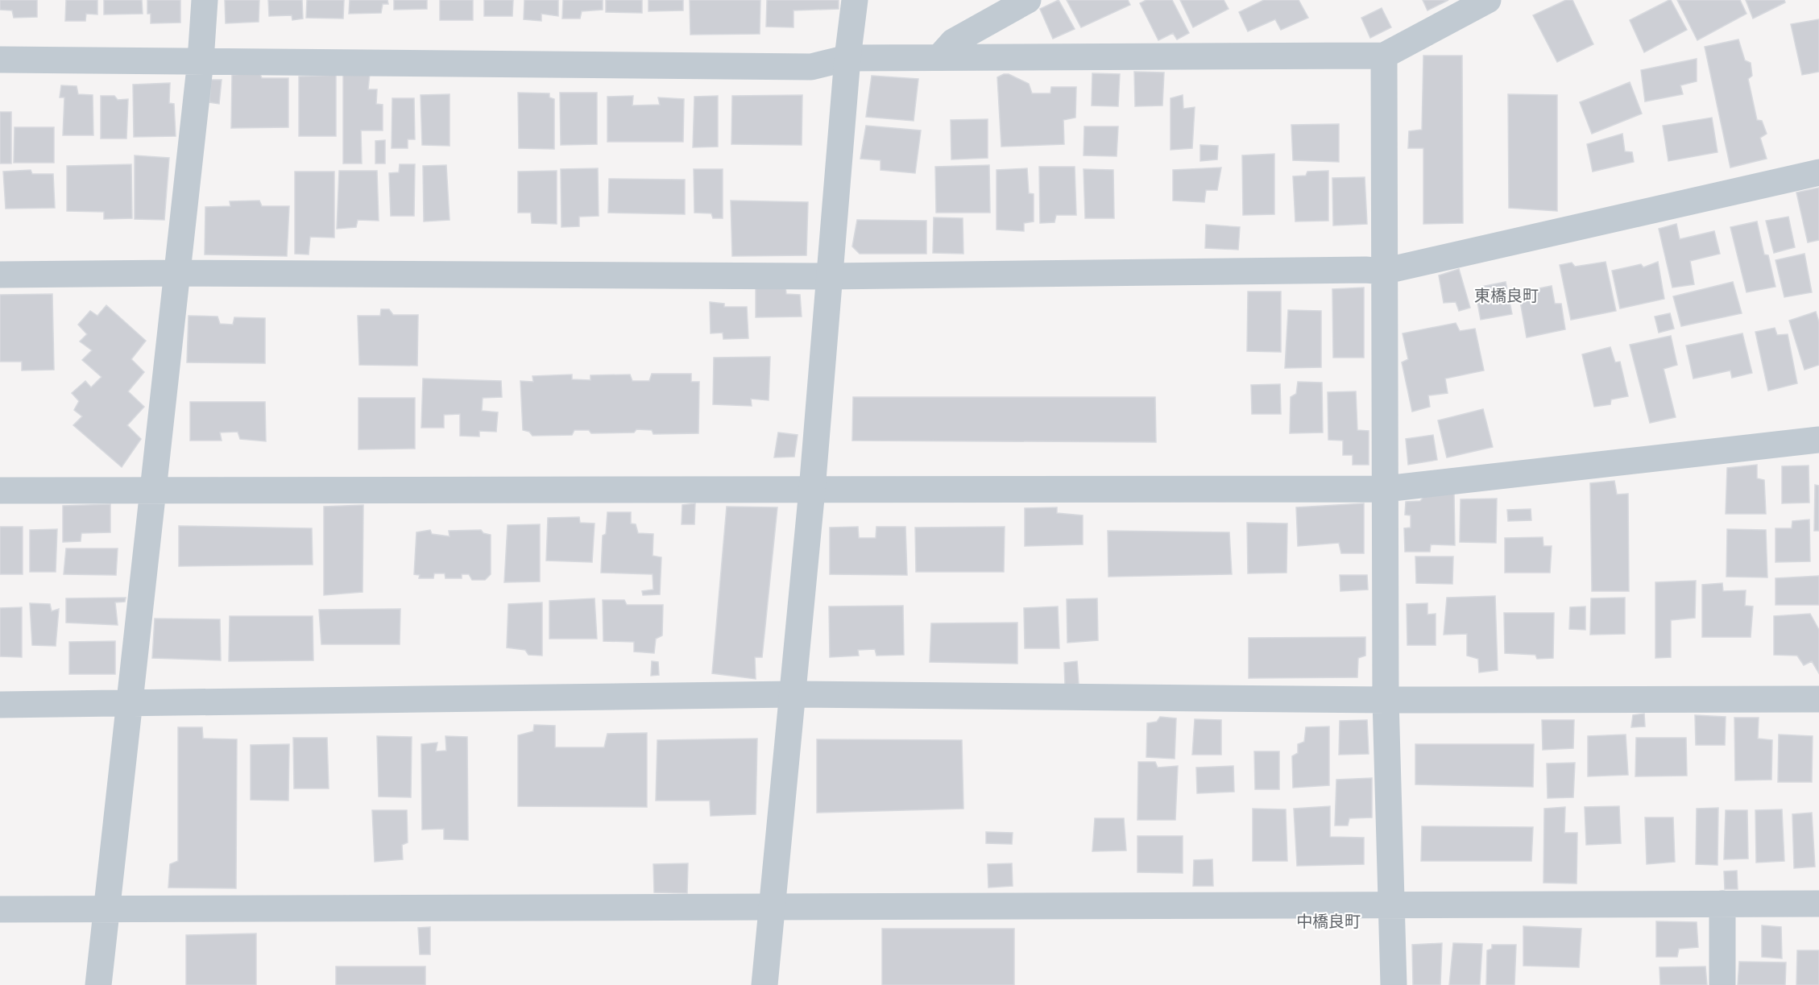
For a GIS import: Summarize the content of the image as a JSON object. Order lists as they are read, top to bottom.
{
  "districts": ["東橋良町", "中橋良町"]
}
